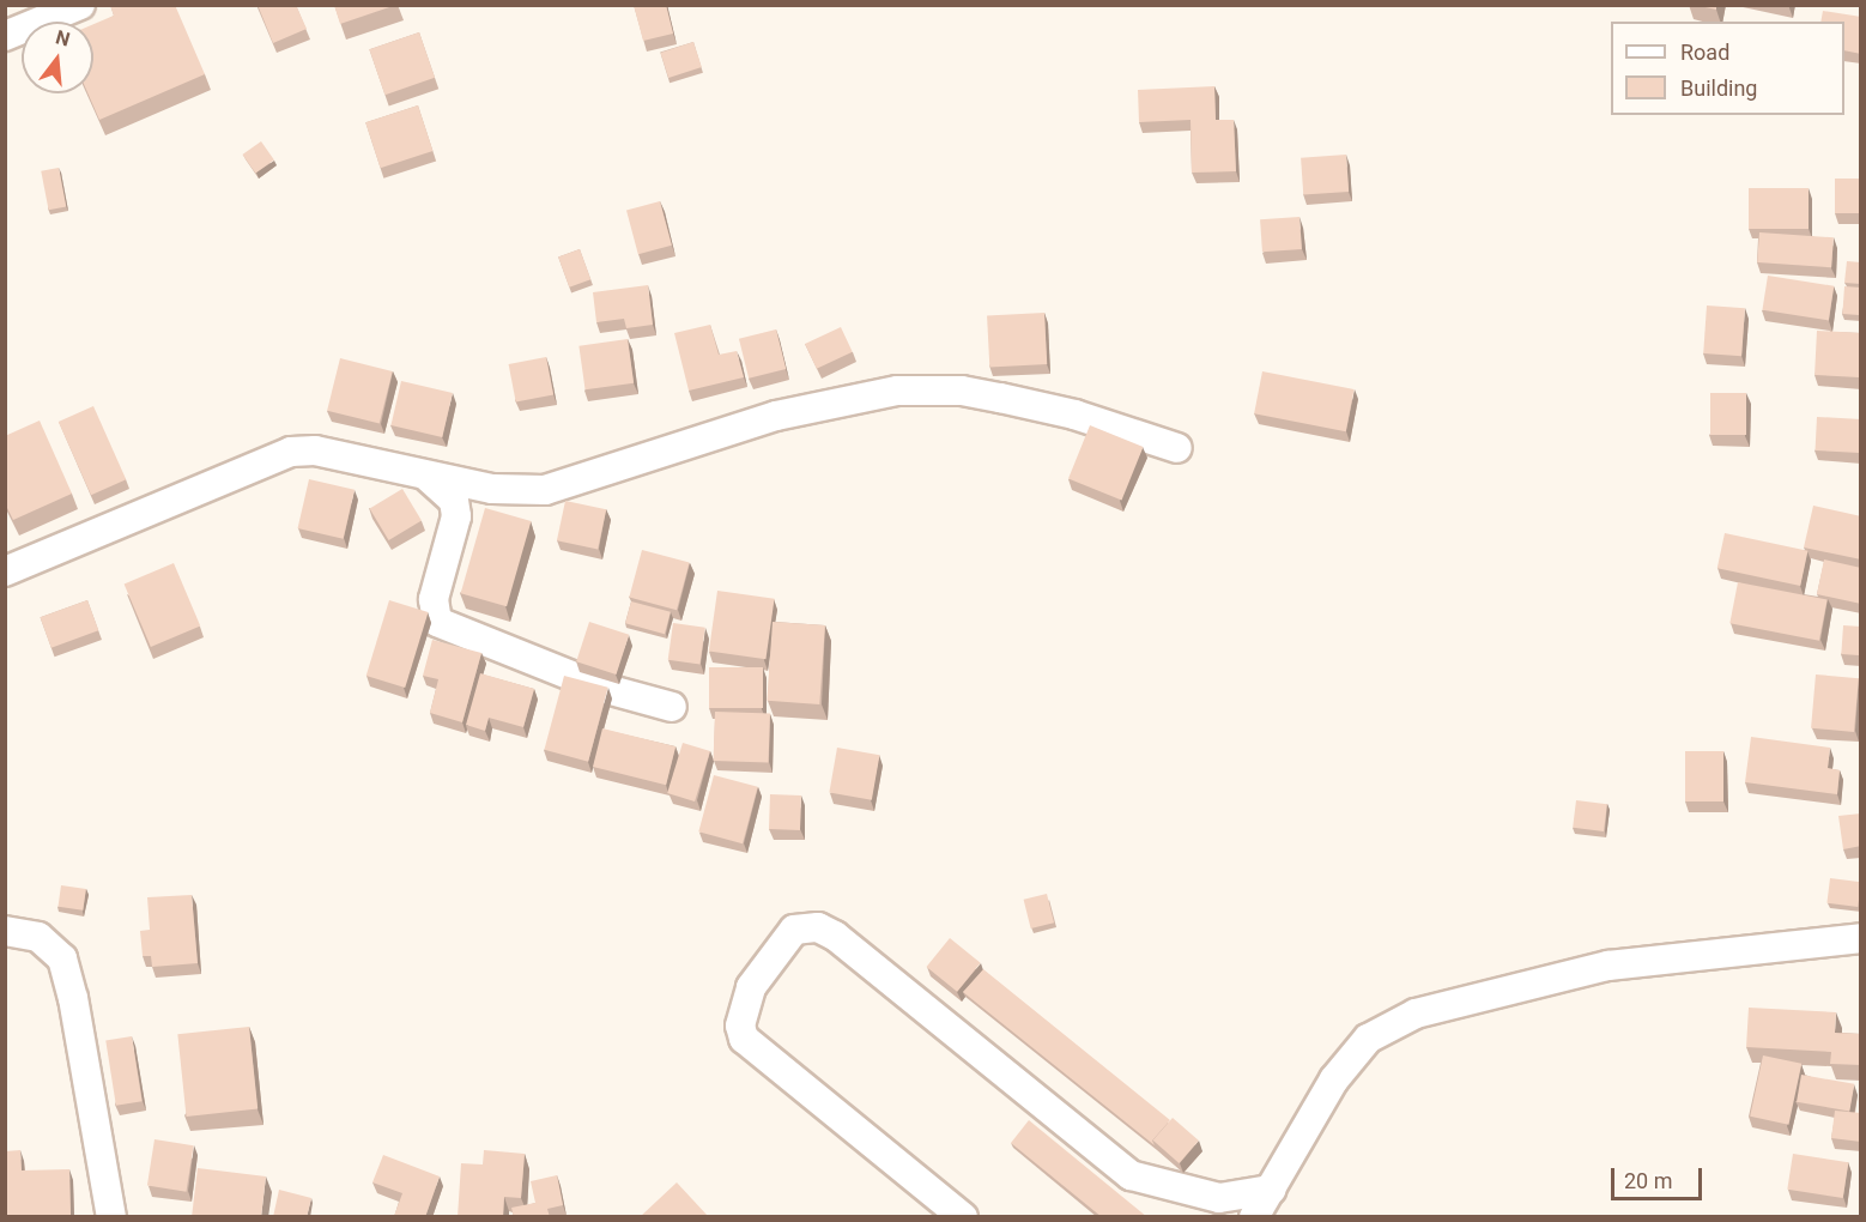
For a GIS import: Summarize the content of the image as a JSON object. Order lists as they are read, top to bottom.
{
  "legend": ["Road", "Building"],
  "scale_bar": "20 m",
  "north": "top"
}
